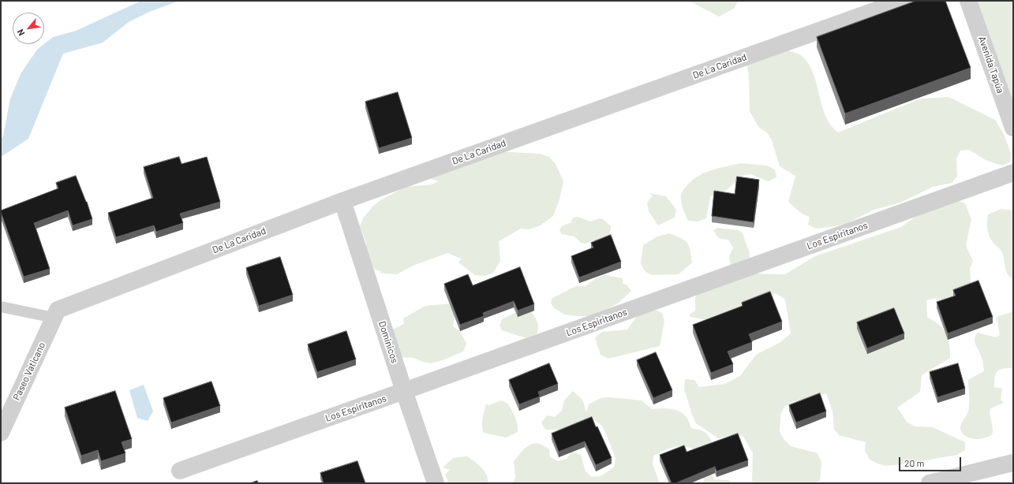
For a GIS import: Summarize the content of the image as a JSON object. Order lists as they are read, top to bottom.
{
  "streets": {
    "street": [
      "Avenida Tapúa",
      "De La Caridad",
      "Los Espiritanos",
      "Dominicos",
      "Paseo Vaticano"
    ]
  },
  "crossings": [
    ["De La Caridad", "Dominicos"],
    ["De La Caridad", "Paseo Vaticano"],
    ["Los Espiritanos", "Dominicos"]
  ],
  "scale_bar": "20 m",
  "north": "bottom left"
}
